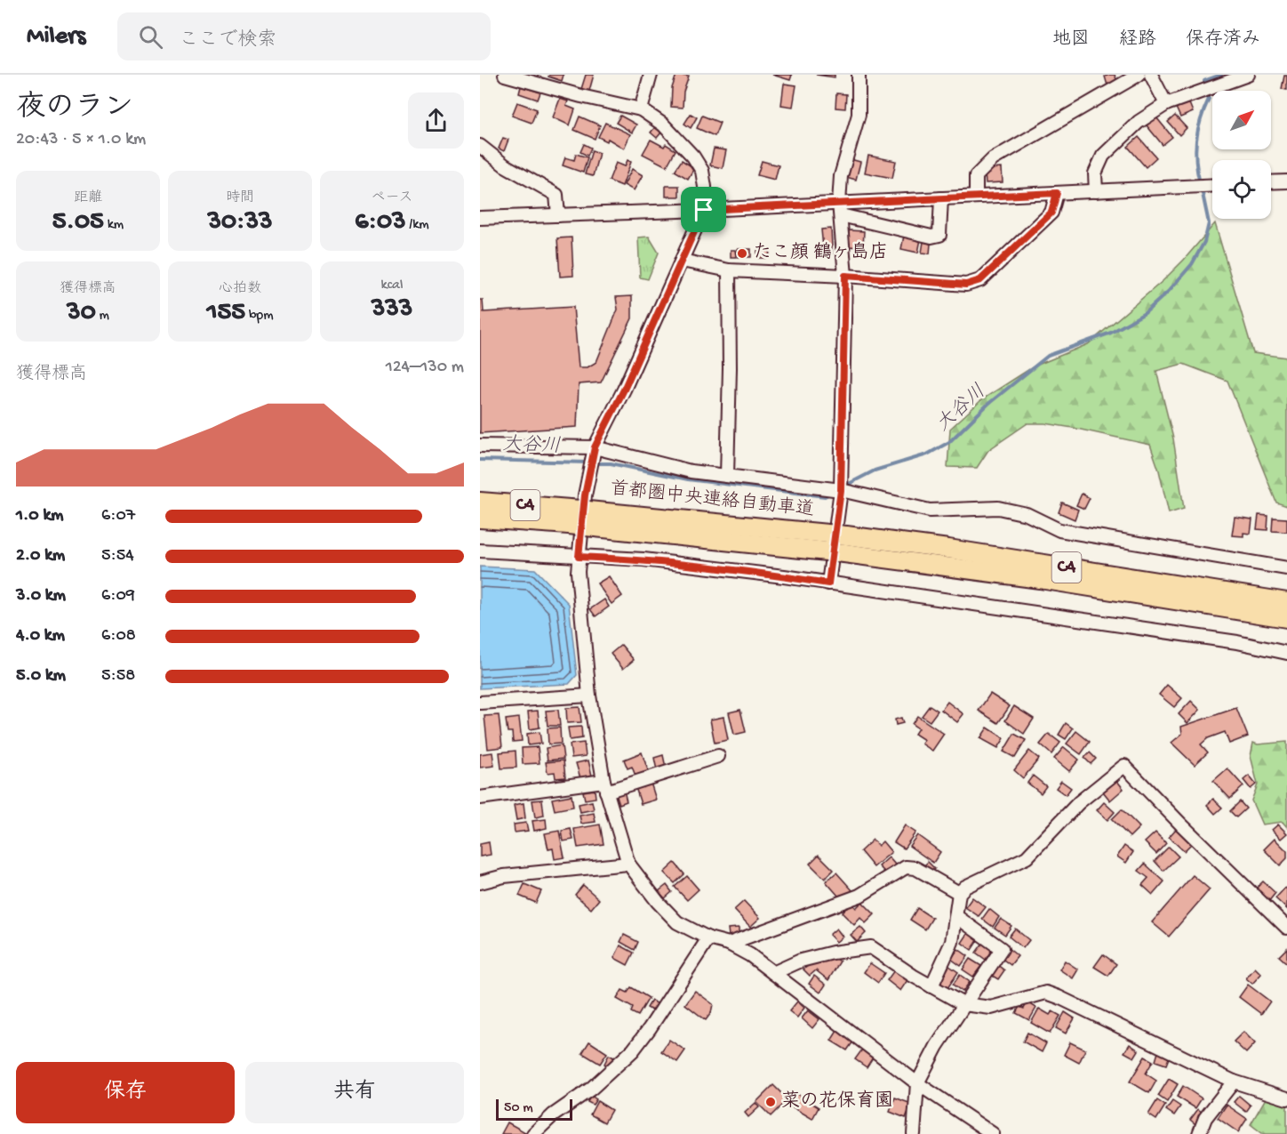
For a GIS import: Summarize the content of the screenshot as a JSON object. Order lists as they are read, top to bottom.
{
  "streets": {
    "highway": ["首都圏中央連絡自動車道", "C4"]
  },
  "water": ["大谷川"],
  "places": ["たこ顔 鶴ヶ島店", "菜の花保育園"],
  "scale_bar": "50 m",
  "north": "top right",
  "page": {
    "header": "Milers",
    "search": "ここで検索",
    "nav": ["地図", "経路", "保存済み"],
    "heading": ["夜のラン", "20:43 · 5 × 1.0 km"],
    "stats": [
      ["距離", "5.05 km"],
      ["時間", "30:33"],
      ["ペース", "6:03 /km"],
      ["獲得標高", "30 m"],
      ["心拍数", "155 bpm"],
      ["kcal", "333"]
    ],
    "chart": ["獲得標高", "124–130 m"],
    "list": [
      {
        "name": "1.0 km",
        "note": "6:07"
      },
      {
        "name": "2.0 km",
        "note": "5:54"
      },
      {
        "name": "3.0 km",
        "note": "6:09"
      },
      {
        "name": "4.0 km",
        "note": "6:08"
      },
      {
        "name": "5.0 km",
        "note": "5:58"
      }
    ],
    "buttons": ["保存", "共有"],
    "scale": "50 m"
  }
}
